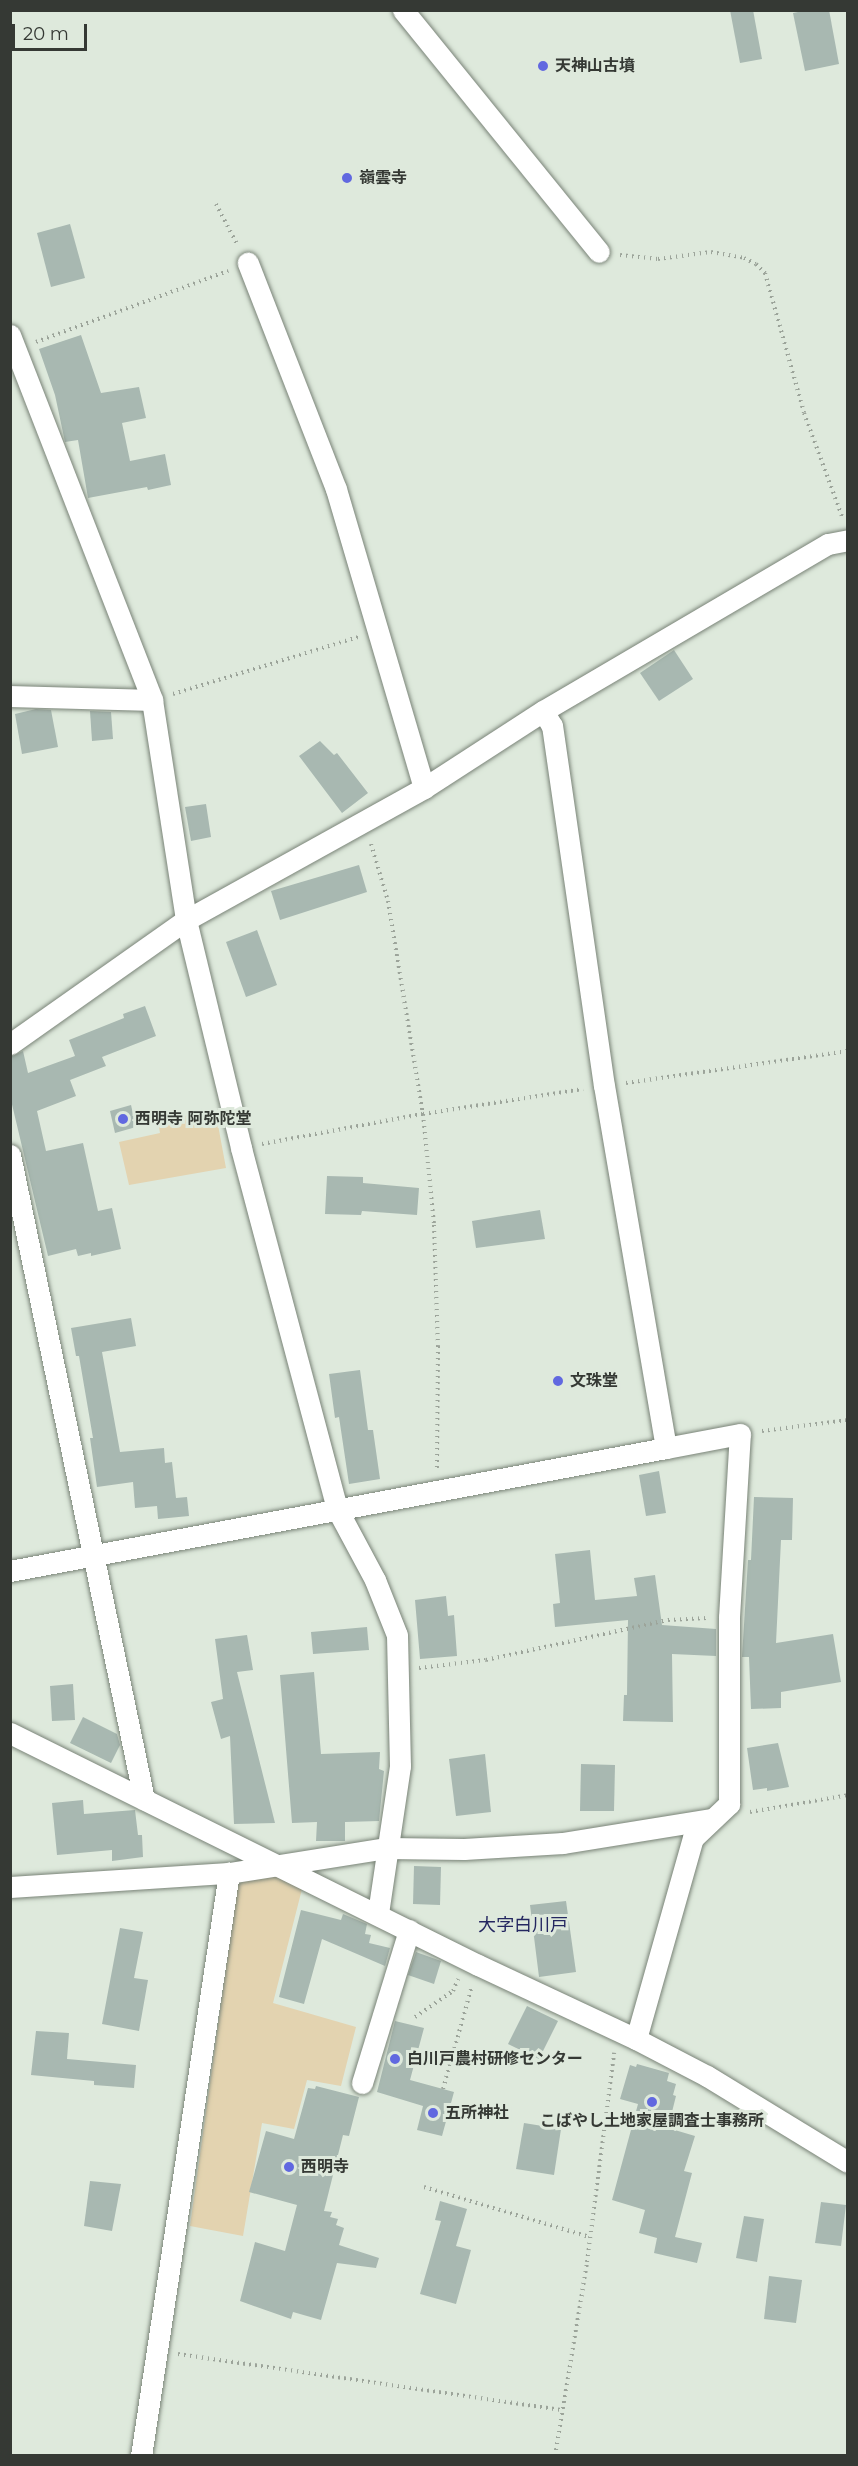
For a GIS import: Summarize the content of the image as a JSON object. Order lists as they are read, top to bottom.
{
  "districts": ["大字白川戸"],
  "places": [
    "天神山古墳",
    "嶺雲寺",
    "西明寺 阿弥陀堂",
    "文珠堂",
    "白川戸農村研修センター",
    "こばやし土地家屋調査士事務所",
    "五所神社",
    "西明寺"
  ],
  "scale_bar": "20 m"
}
